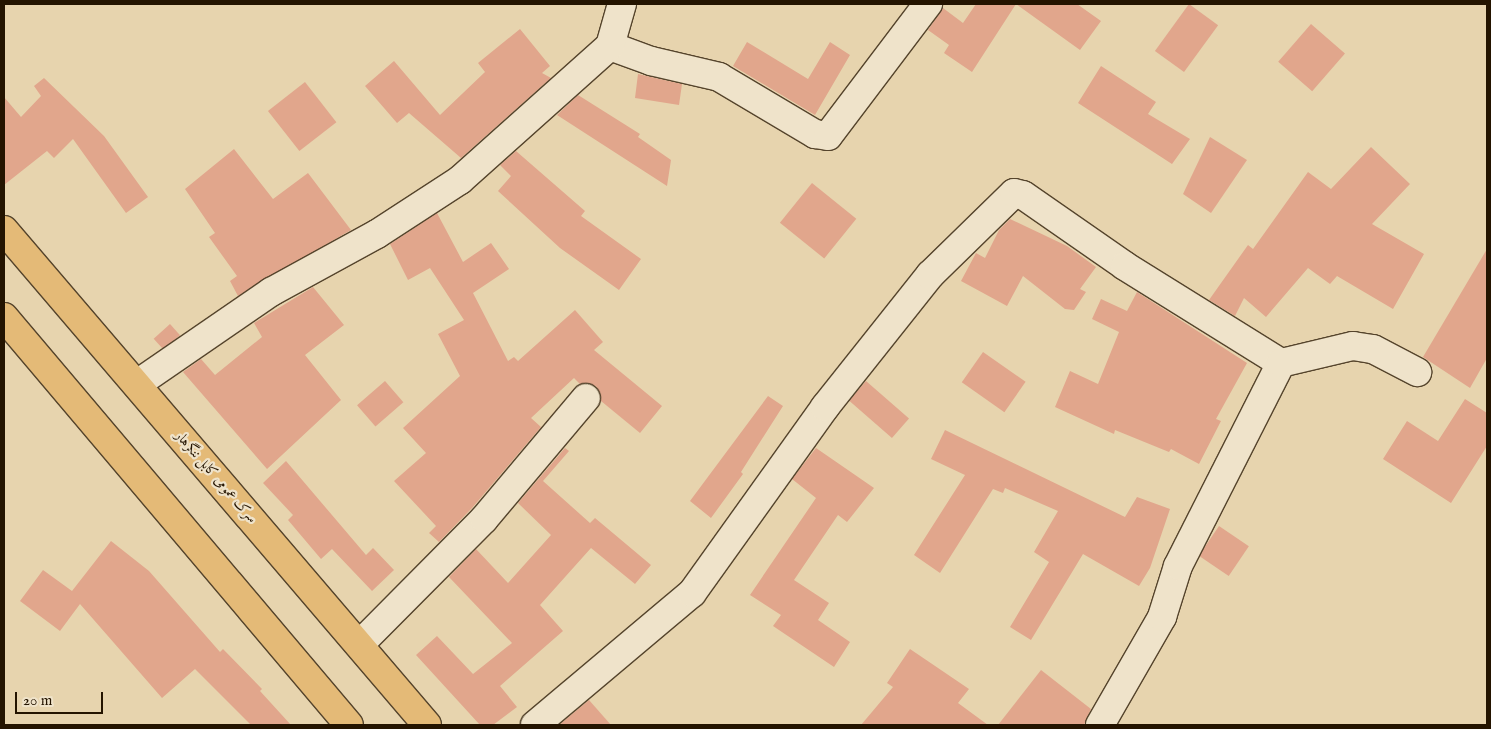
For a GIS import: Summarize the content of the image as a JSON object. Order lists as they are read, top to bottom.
{
  "streets": {
    "highway": ["سرک عمومی کابل ننگرهار"]
  },
  "scale_bar": "20 m"
}
